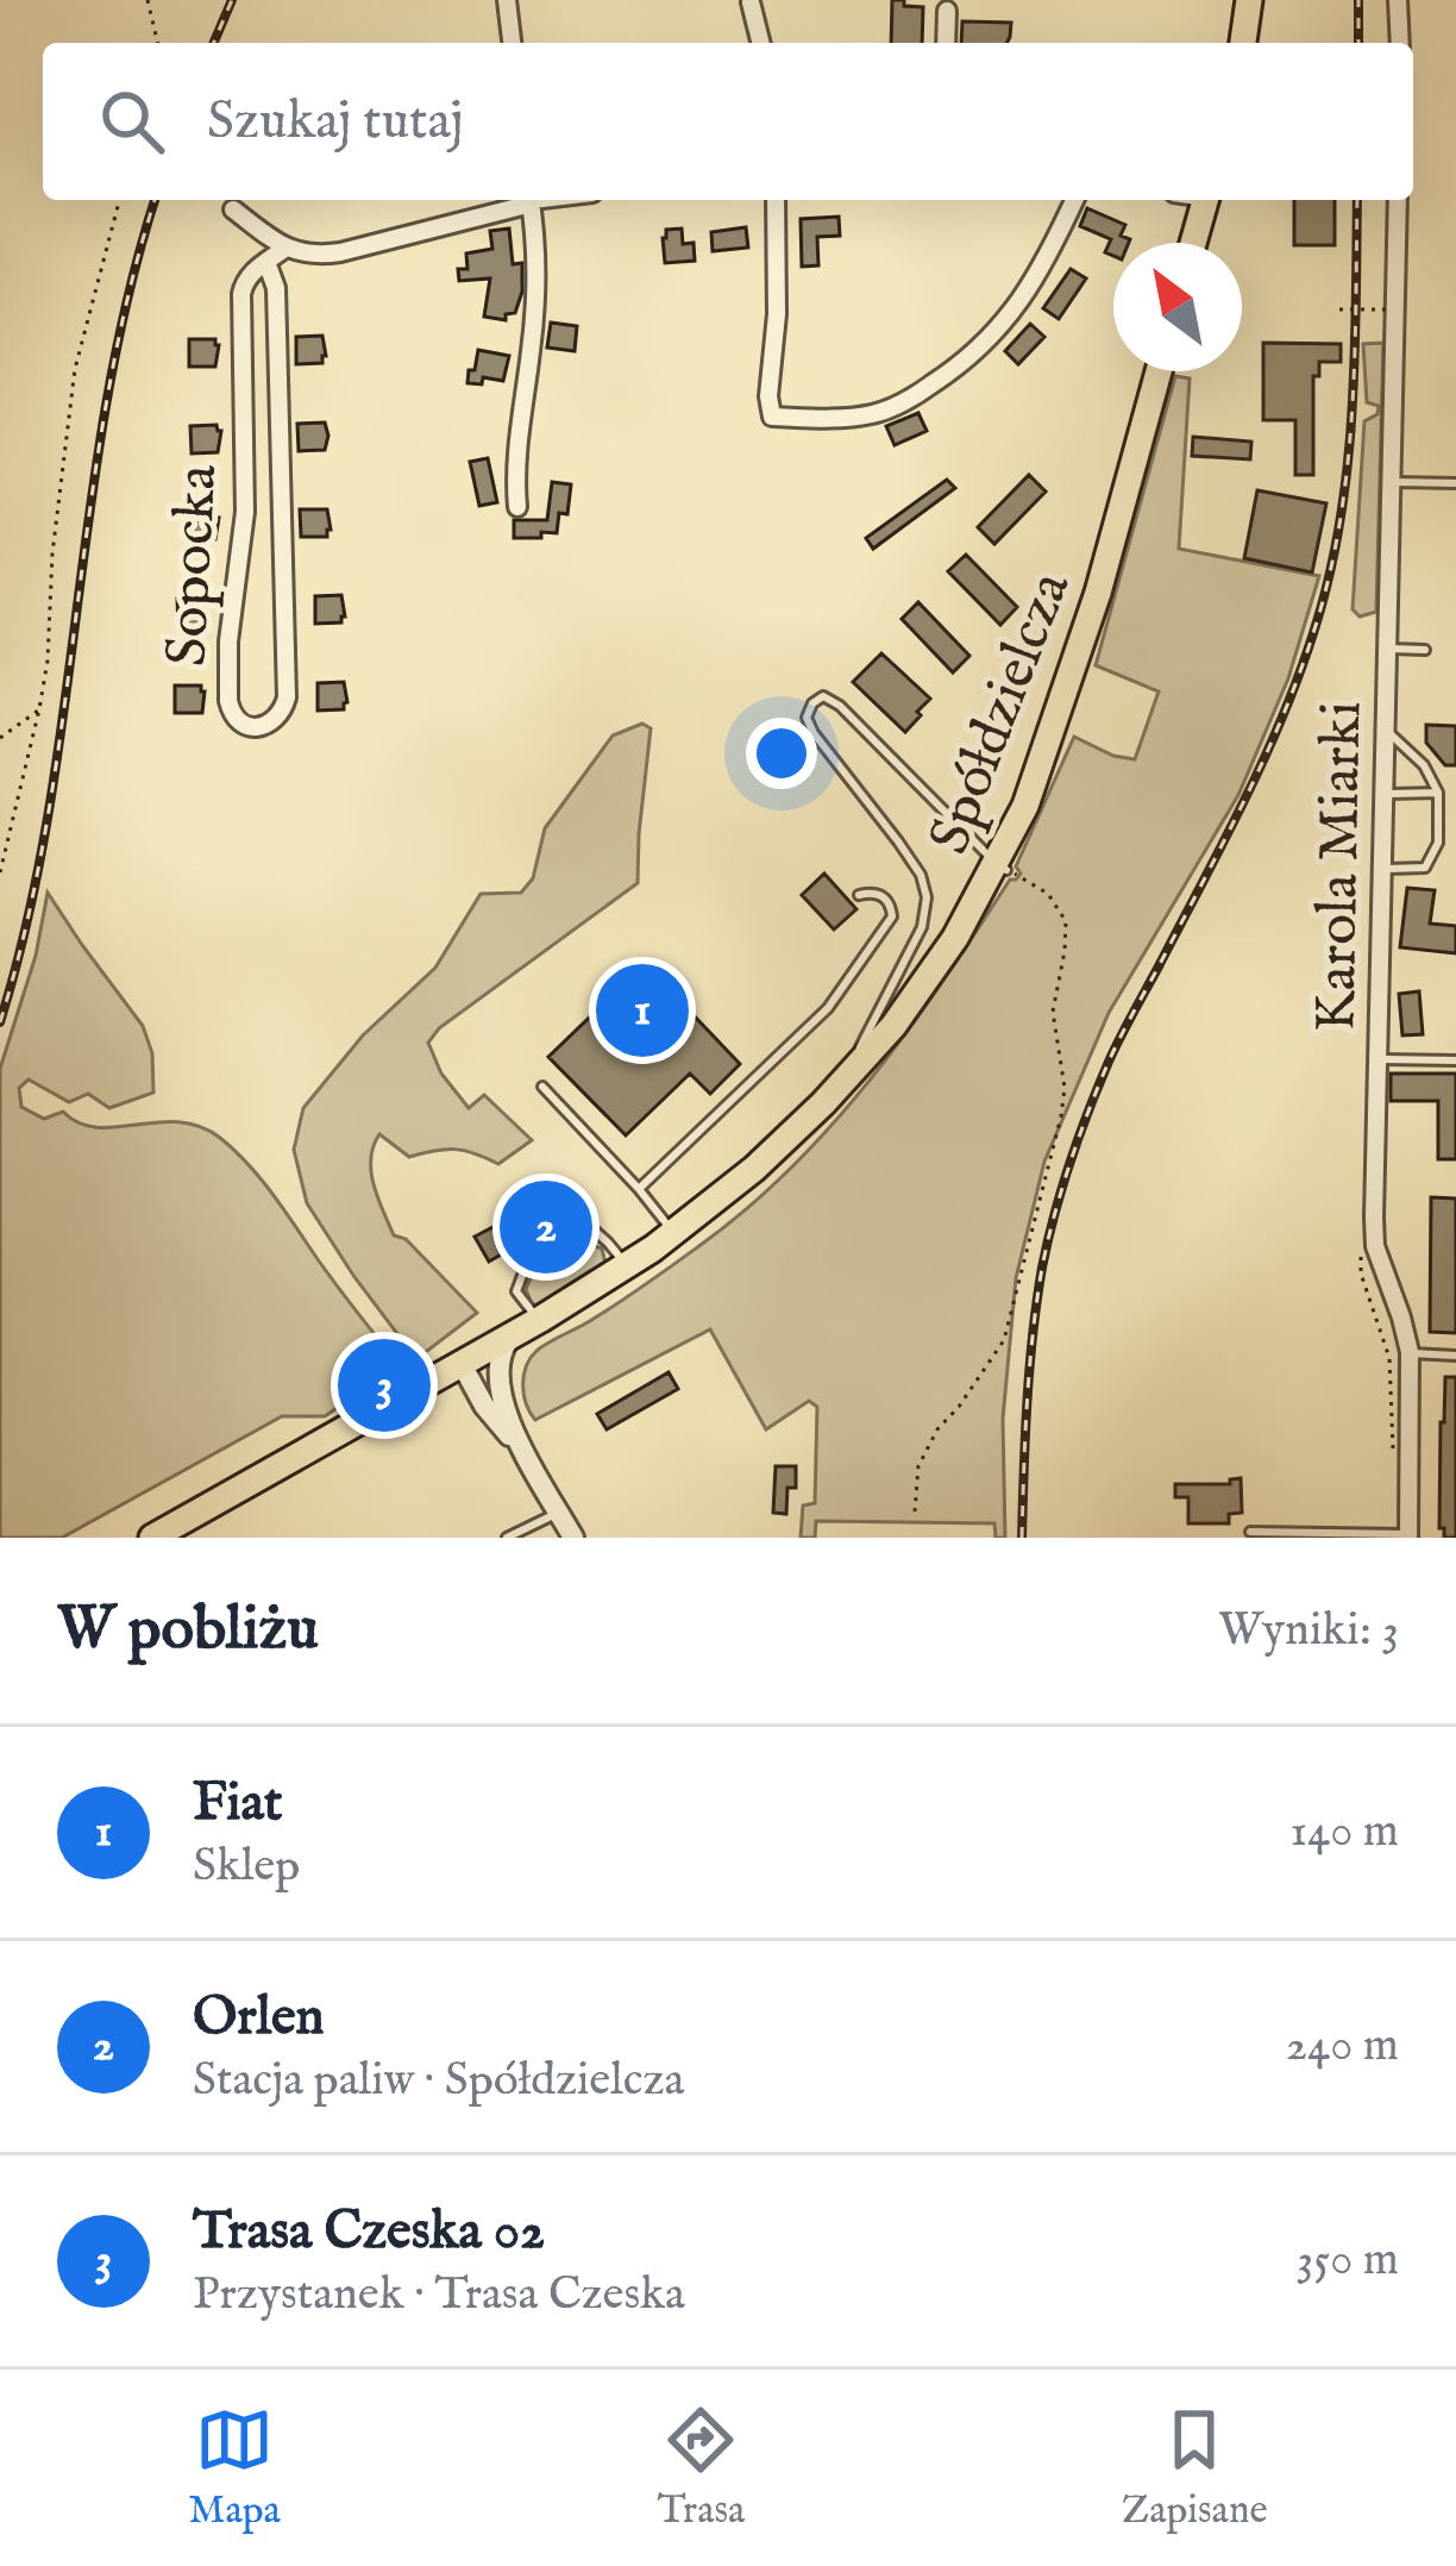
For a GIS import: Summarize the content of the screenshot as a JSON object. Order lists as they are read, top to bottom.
{
  "streets": {
    "main road": ["Spółdzielcza"],
    "street": ["Sopocka", "Karola Miarki"]
  },
  "north": "top left",
  "page": {
    "search": "Szukaj tutaj",
    "pins": ["1", "2", "3"],
    "heading": ["W pobliżu", "Wyniki: 3"],
    "list": [
      {
        "mark": "1",
        "name": "Fiat",
        "note": "Sklep",
        "value": "140 m"
      },
      {
        "mark": "2",
        "name": "Orlen",
        "note": "Stacja paliw · Spółdzielcza",
        "value": "240 m"
      },
      {
        "mark": "3",
        "name": "Trasa Czeska 02",
        "note": "Przystanek · Trasa Czeska",
        "value": "350 m"
      }
    ],
    "nav": ["Mapa", "Trasa", "Zapisane"]
  }
}
